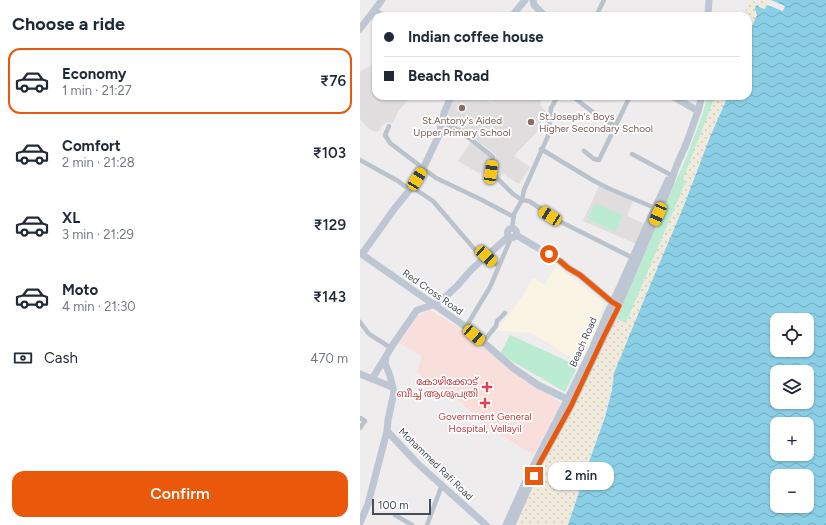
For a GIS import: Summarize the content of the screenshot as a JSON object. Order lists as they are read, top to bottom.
{
  "streets": {
    "street": ["Red Cross Road", "Beach Road", "Mohammed Rafi Road"]
  },
  "crossings": [
    ["Red Cross Road", "Beach Road"]
  ],
  "places": {
    "other": ["St.Antony's Aided Upper Primary School", "St.Joseph's Boys Higher Secondary School"],
    "health": ["കോഴിക്കോട് ബീച്ച് ആശുപത്രി", "Government General Hospital, Vellayil"]
  },
  "scale_bar": "100 m",
  "page": {
    "heading": "Choose a ride",
    "banner": ["Indian coffee house", "Beach Road"],
    "list": [
      {
        "name": "Economy",
        "note": "1 min · 21:27",
        "value": "₹76"
      },
      {
        "name": "Comfort",
        "note": "2 min · 21:28",
        "value": "₹103"
      },
      {
        "name": "XL",
        "note": "3 min · 21:29",
        "value": "₹129"
      },
      {
        "name": "Moto",
        "note": "4 min · 21:30",
        "value": "₹143"
      }
    ],
    "map_buttons": ["+", "−"],
    "pay": ["Cash", "470 m"],
    "bubble": "2 min",
    "buttons": "Confirm",
    "scale": "100 m"
  }
}
